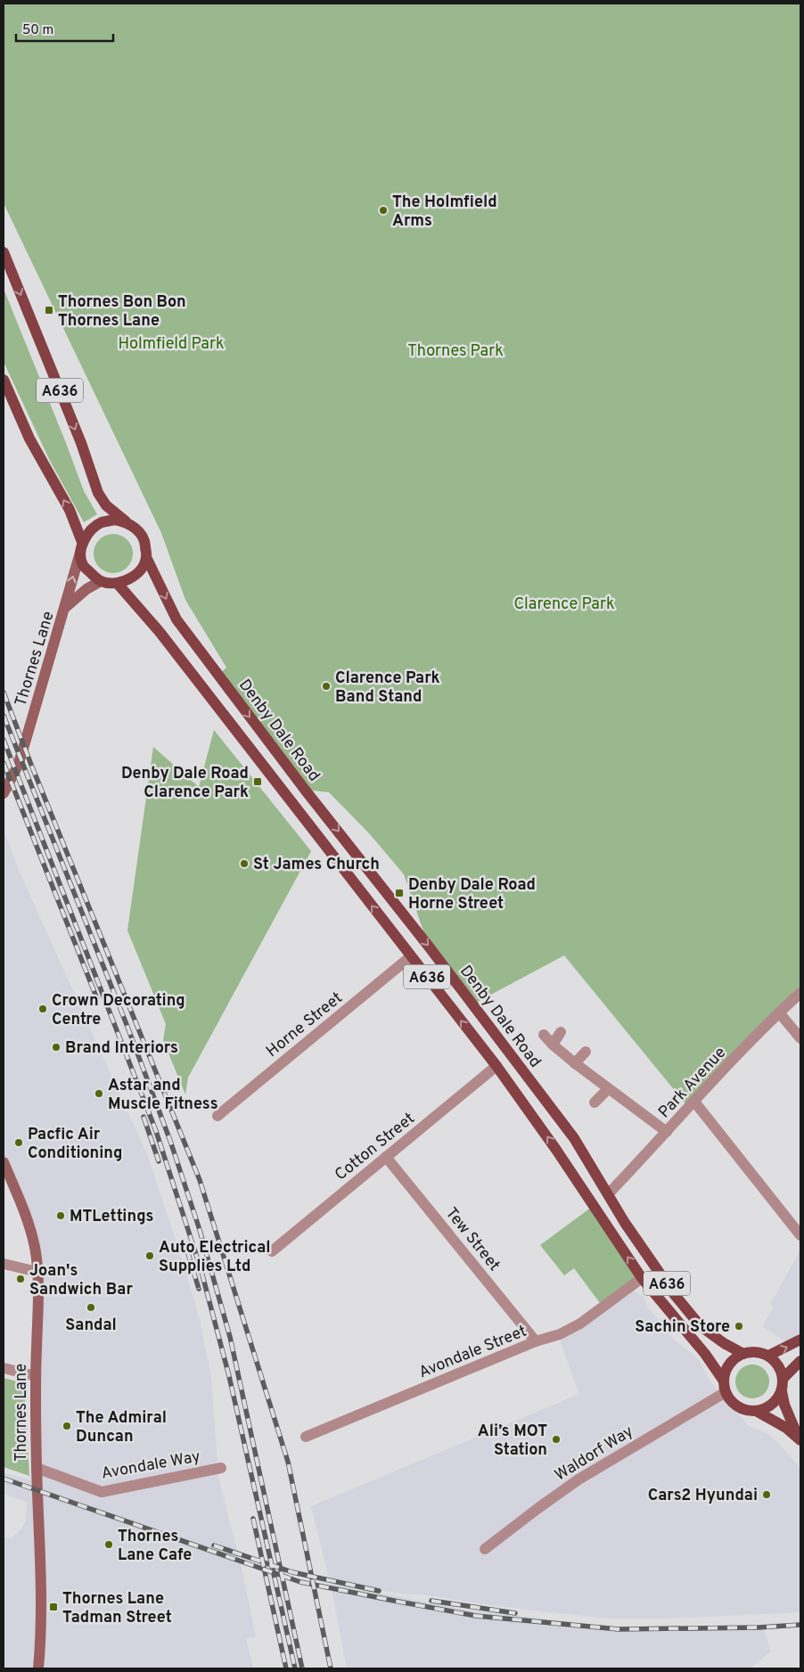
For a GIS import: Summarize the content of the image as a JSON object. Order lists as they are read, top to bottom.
{
  "streets": {
    "main road": ["A636", "Denby Dale Road"],
    "street": [
      "Thornes Lane",
      "Horne Street",
      "Park Avenue",
      "Cotton Street",
      "Tew Street",
      "Avondale Street",
      "Waldorf Way",
      "Avondale Way"
    ]
  },
  "crossings": [
    ["A636", "Thornes Lane"],
    ["A636", "Denby Dale Road"],
    ["A636", "Horne Street"],
    ["A636", "Cotton Street"],
    ["A636", "Avondale Street"],
    ["A636", "Waldorf Way"],
    ["Thornes Lane", "Denby Dale Road"],
    ["Thornes Lane", "Avondale Way"],
    ["Denby Dale Road", "Park Avenue"],
    ["Denby Dale Road", "Waldorf Way"],
    ["Cotton Street", "Tew Street"],
    ["Tew Street", "Avondale Street"]
  ],
  "parks": ["Holmfield Park", "Thornes Park", "Clarence Park"],
  "places": {
    "other": [
      "The Holmfield Arms",
      "Clarence Park Band Stand",
      "St James Church",
      "Crown Decorating Centre",
      "Brand Interiors",
      "Astar and Muscle Fitness",
      "Pacfic Air Conditioning",
      "MTLettings",
      "Auto Electrical Supplies Ltd",
      "Joan's Sandwich Bar",
      "Sandal",
      "Sachin Store",
      "The Admiral Duncan",
      "Ali’s MOT Station",
      "Cars2 Hyundai",
      "Thornes Lane Cafe"
    ],
    "transit": [
      "Thornes Bon Bon Thornes Lane",
      "Denby Dale Road Clarence Park",
      "Denby Dale Road Horne Street",
      "Thornes Lane Tadman Street"
    ]
  },
  "scale_bar": "50 m"
}
